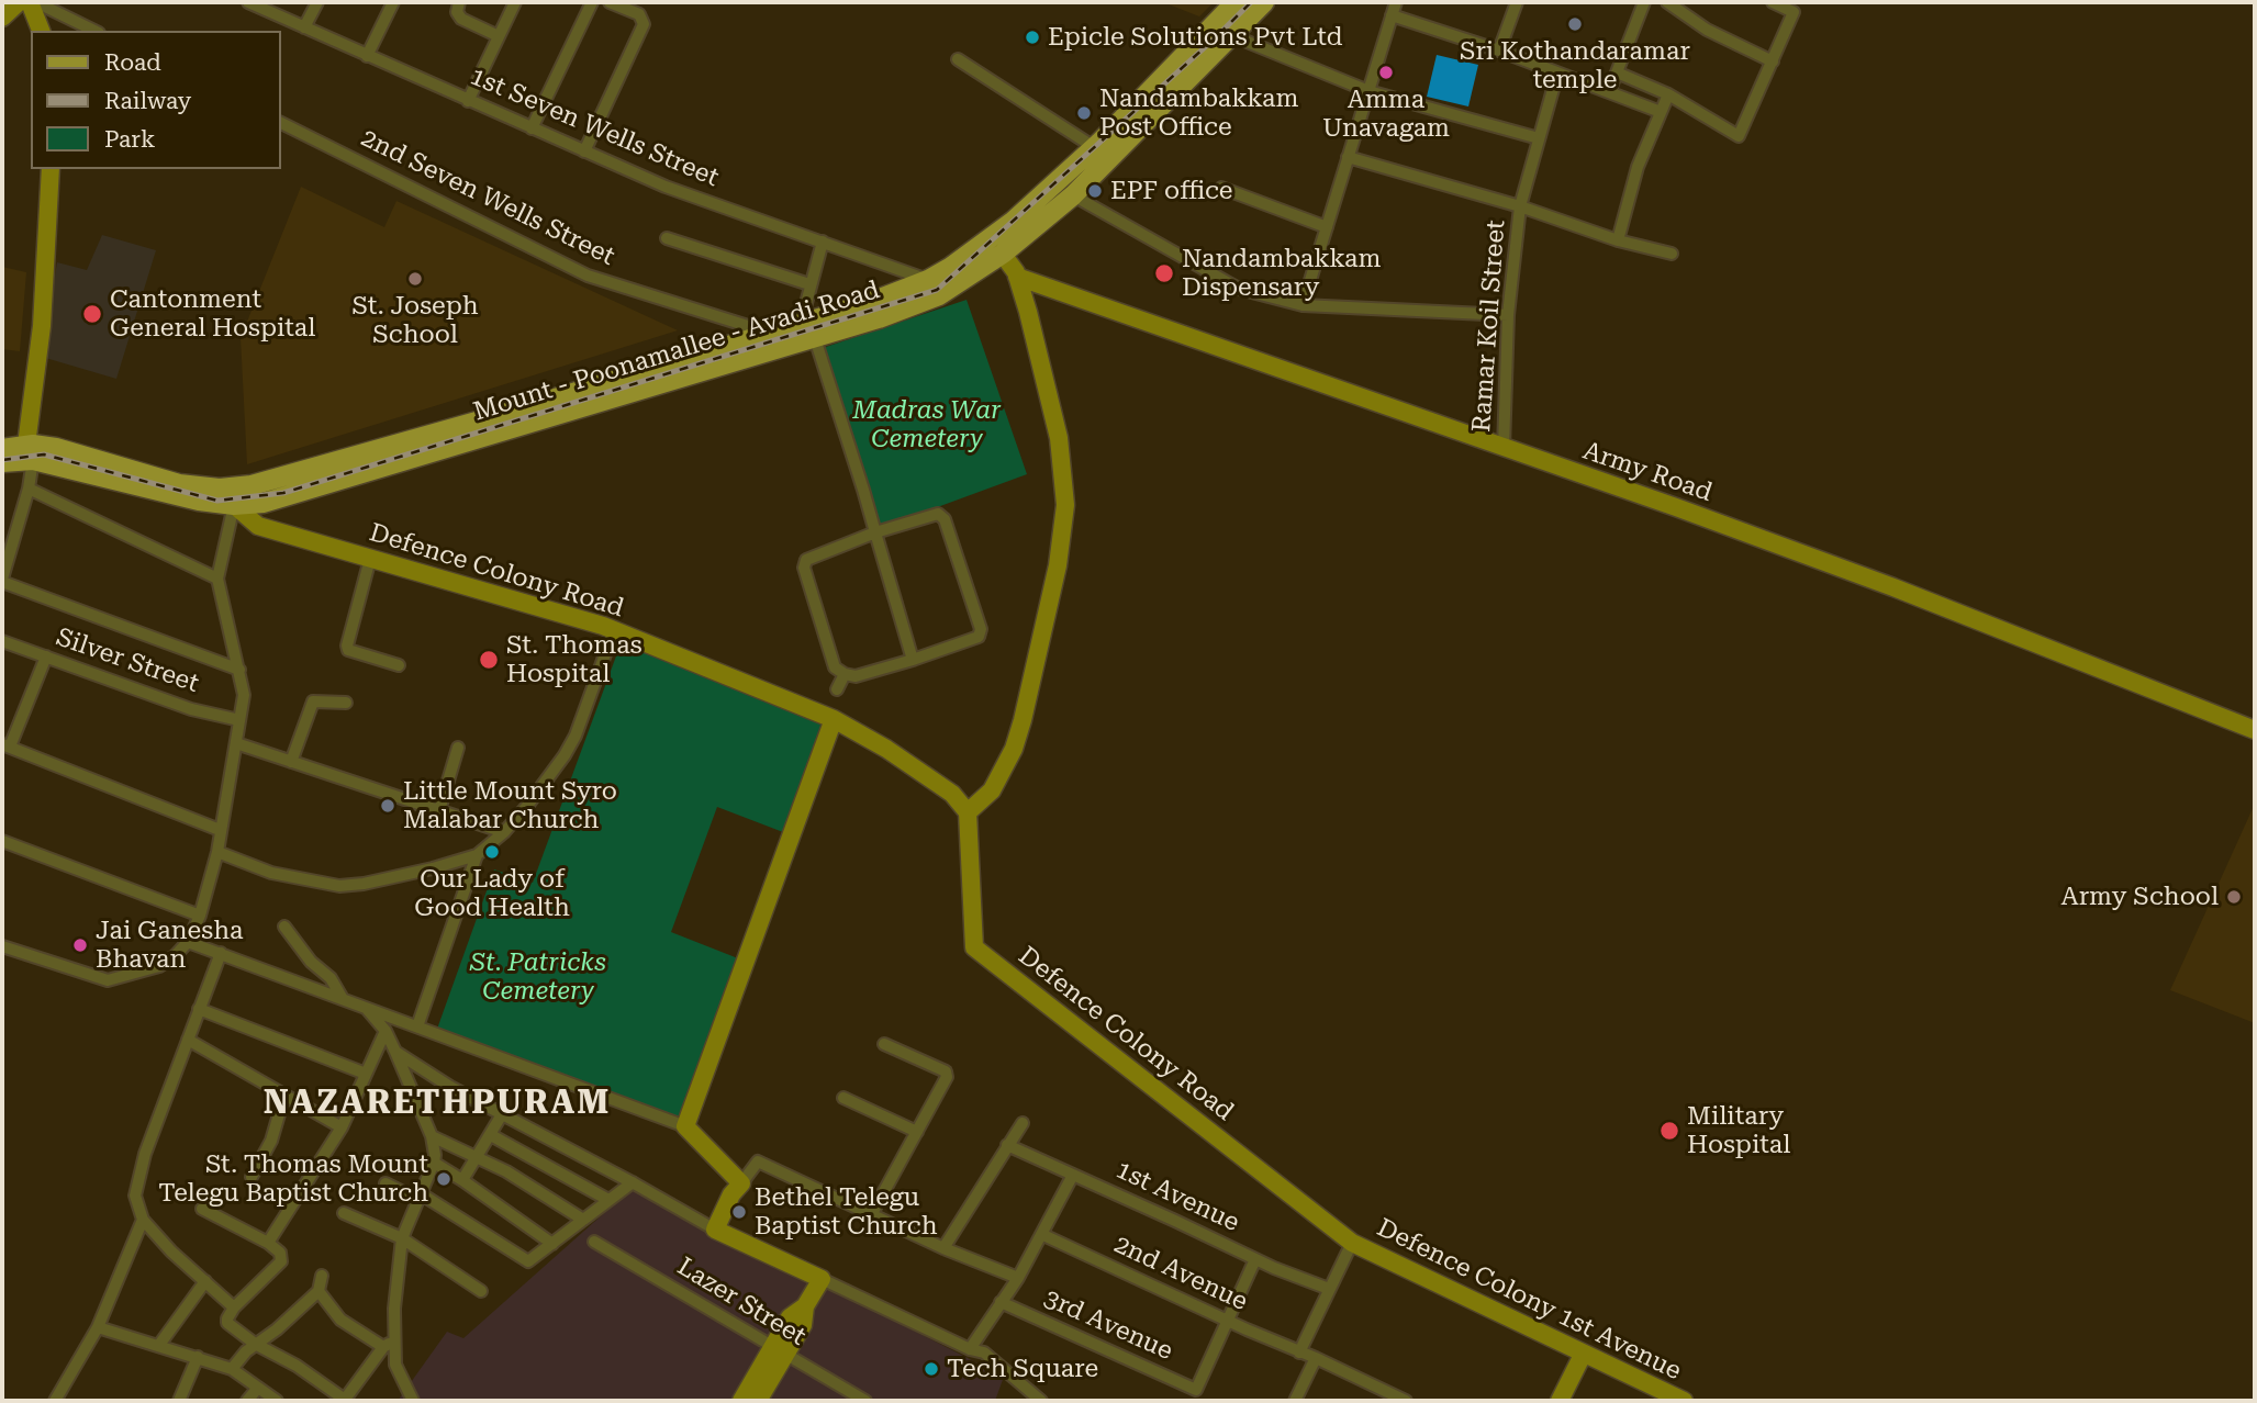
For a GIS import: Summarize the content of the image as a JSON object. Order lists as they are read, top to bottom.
{
  "streets": {
    "main road": ["Mount - Poonamallee - Avadi Road"],
    "street": [
      "1st Seven Wells Street",
      "2nd Seven Wells Street",
      "Ramar Koil Street",
      "Army Road",
      "Defence Colony Road",
      "Silver Street",
      "1st Avenue",
      "2nd Avenue",
      "Defence Colony 1st Avenue",
      "Lazer Street",
      "3rd Avenue"
    ]
  },
  "crossings": [
    ["1st Seven Wells Street", "Mount - Poonamallee - Avadi Road"],
    ["2nd Seven Wells Street", "Mount - Poonamallee - Avadi Road"],
    ["Ramar Koil Street", "Army Road"],
    ["Mount - Poonamallee - Avadi Road", "Defence Colony Road"],
    ["Defence Colony Road", "Defence Colony 1st Avenue"],
    ["2nd Avenue", "3rd Avenue"]
  ],
  "districts": ["NAZARETHPURAM"],
  "parks": ["Madras War Cemetery", "St. Patricks Cemetery"],
  "places": [
    "Sri Kothandaramar temple",
    "Epicle Solutions Pvt Ltd",
    "Amma Unavagam",
    "Nandambakkam Post Office",
    "EPF office",
    "Nandambakkam Dispensary",
    "St. Joseph School",
    "Cantonment General Hospital",
    "St. Thomas Hospital",
    "Little Mount Syro Malabar Church",
    "Our Lady of Good Health",
    "Army School",
    "Jai Ganesha Bhavan",
    "Military Hospital",
    "St. Thomas Mount Telegu Baptist Church",
    "Bethel Telegu Baptist Church",
    "Tech Square"
  ],
  "legend": ["Road", "Railway", "Park"]
}
